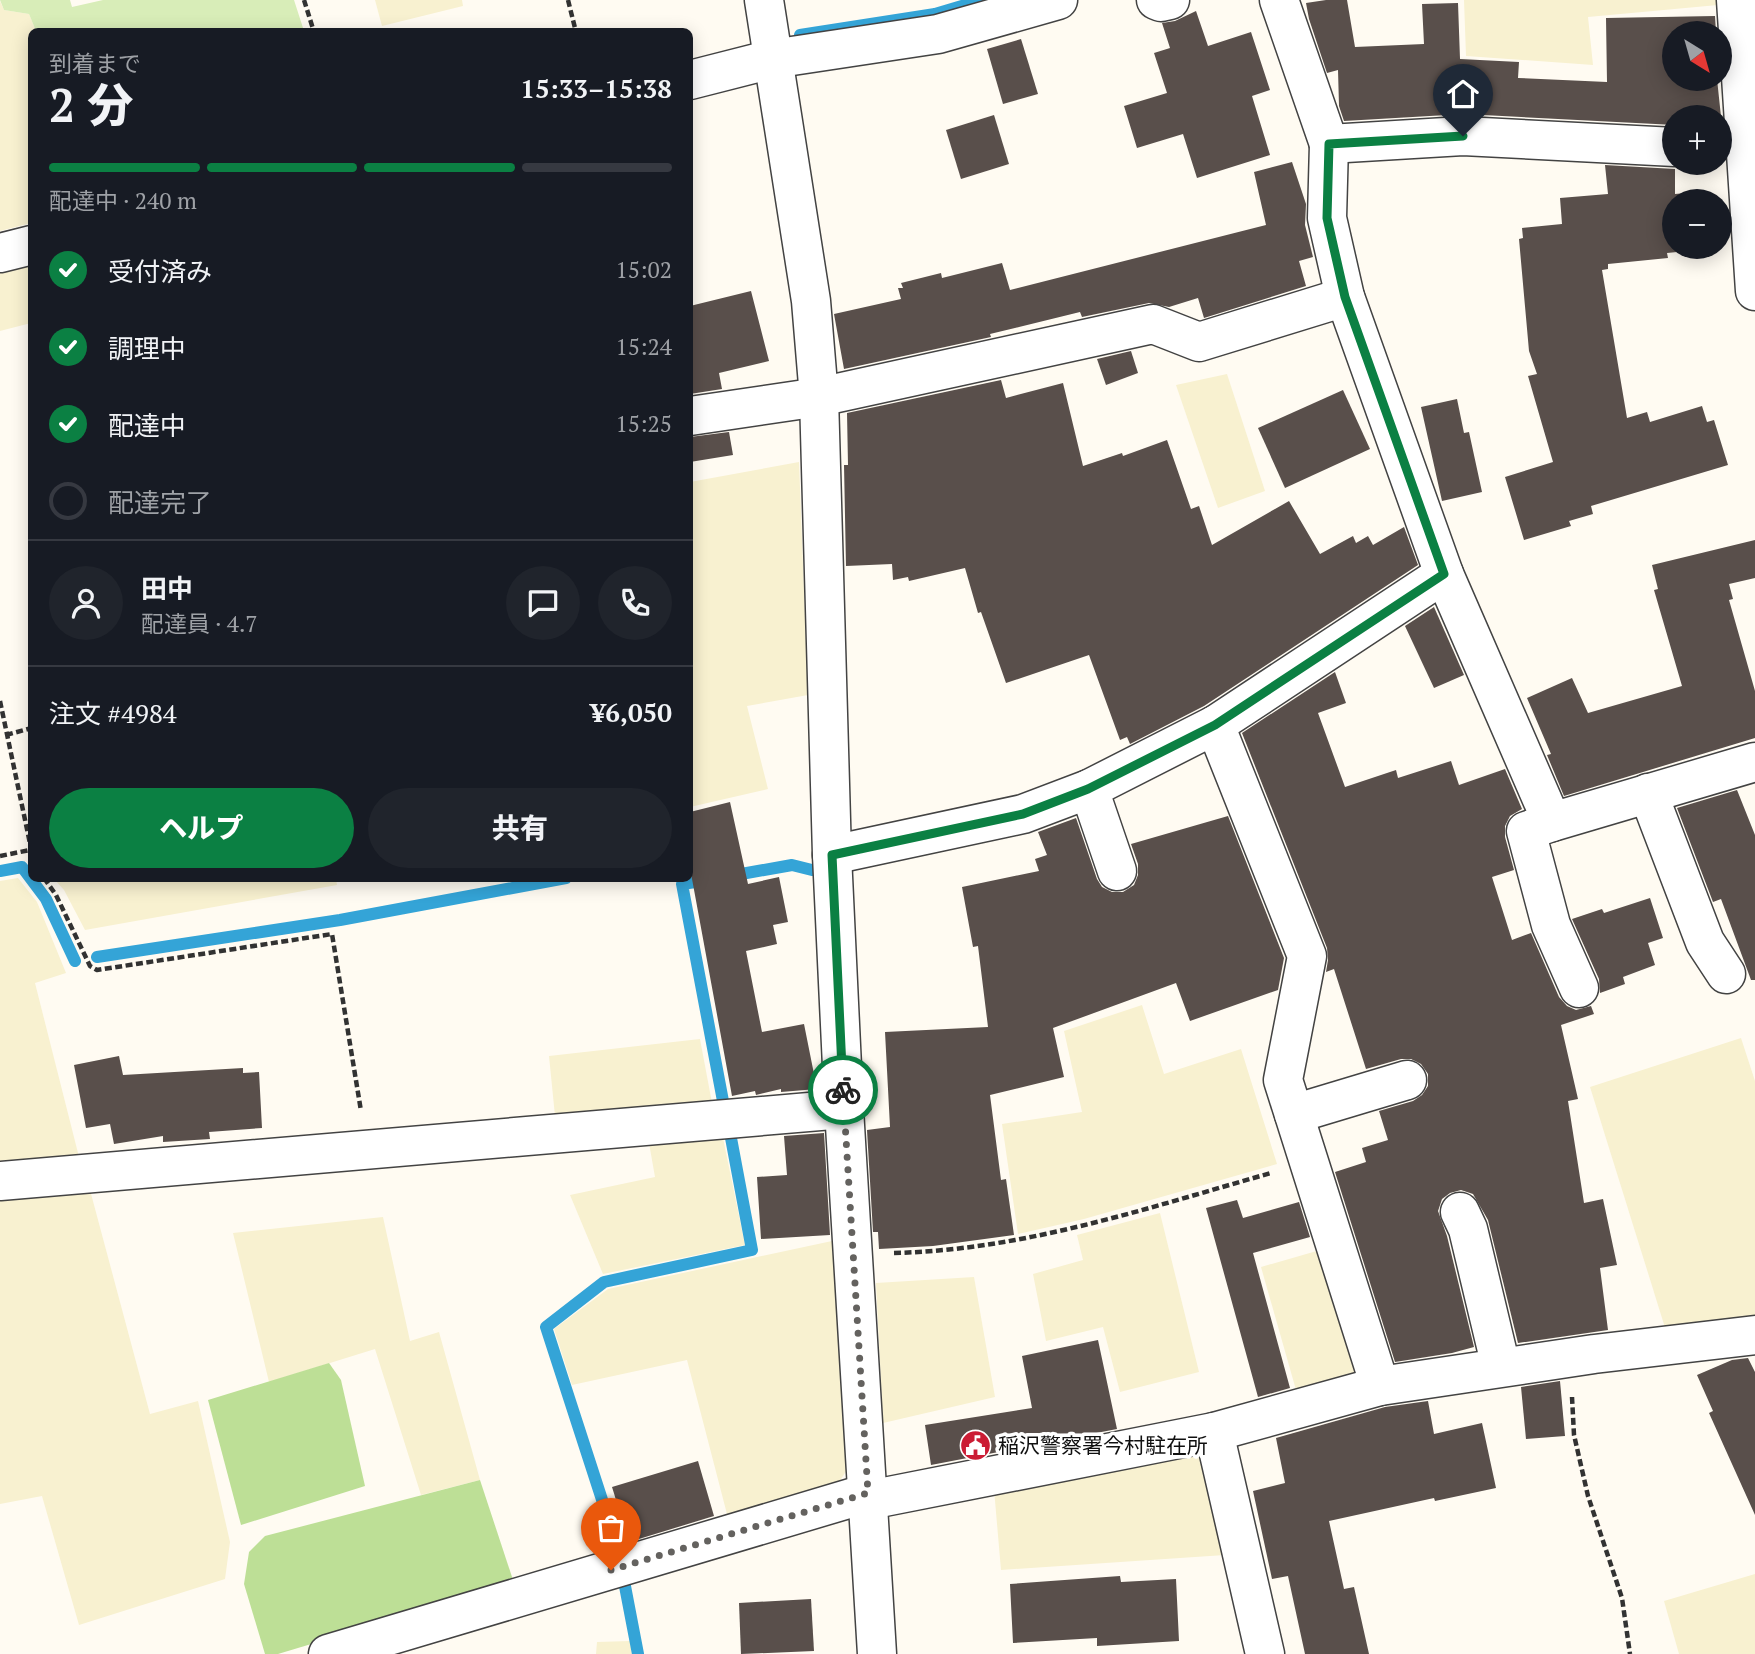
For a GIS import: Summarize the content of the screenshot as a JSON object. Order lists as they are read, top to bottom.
{
  "places": {
    "public building": ["稲沢警察署今村駐在所"]
  },
  "north": "bottom right",
  "page": {
    "map_buttons": ["+", "−"],
    "heading": ["2 分", "到着まで", "15:33–15:38"],
    "panel": [
      "田中",
      "配達員 · 4.7",
      "注文 #4984",
      "¥6,050"
    ],
    "bar": "配達中 · 240 m",
    "list": [
      ["受付済み", "15:02"],
      ["調理中", "15:24"],
      ["配達中", "15:25"],
      "配達完了"
    ],
    "buttons": ["ヘルプ", "共有"]
  }
}
